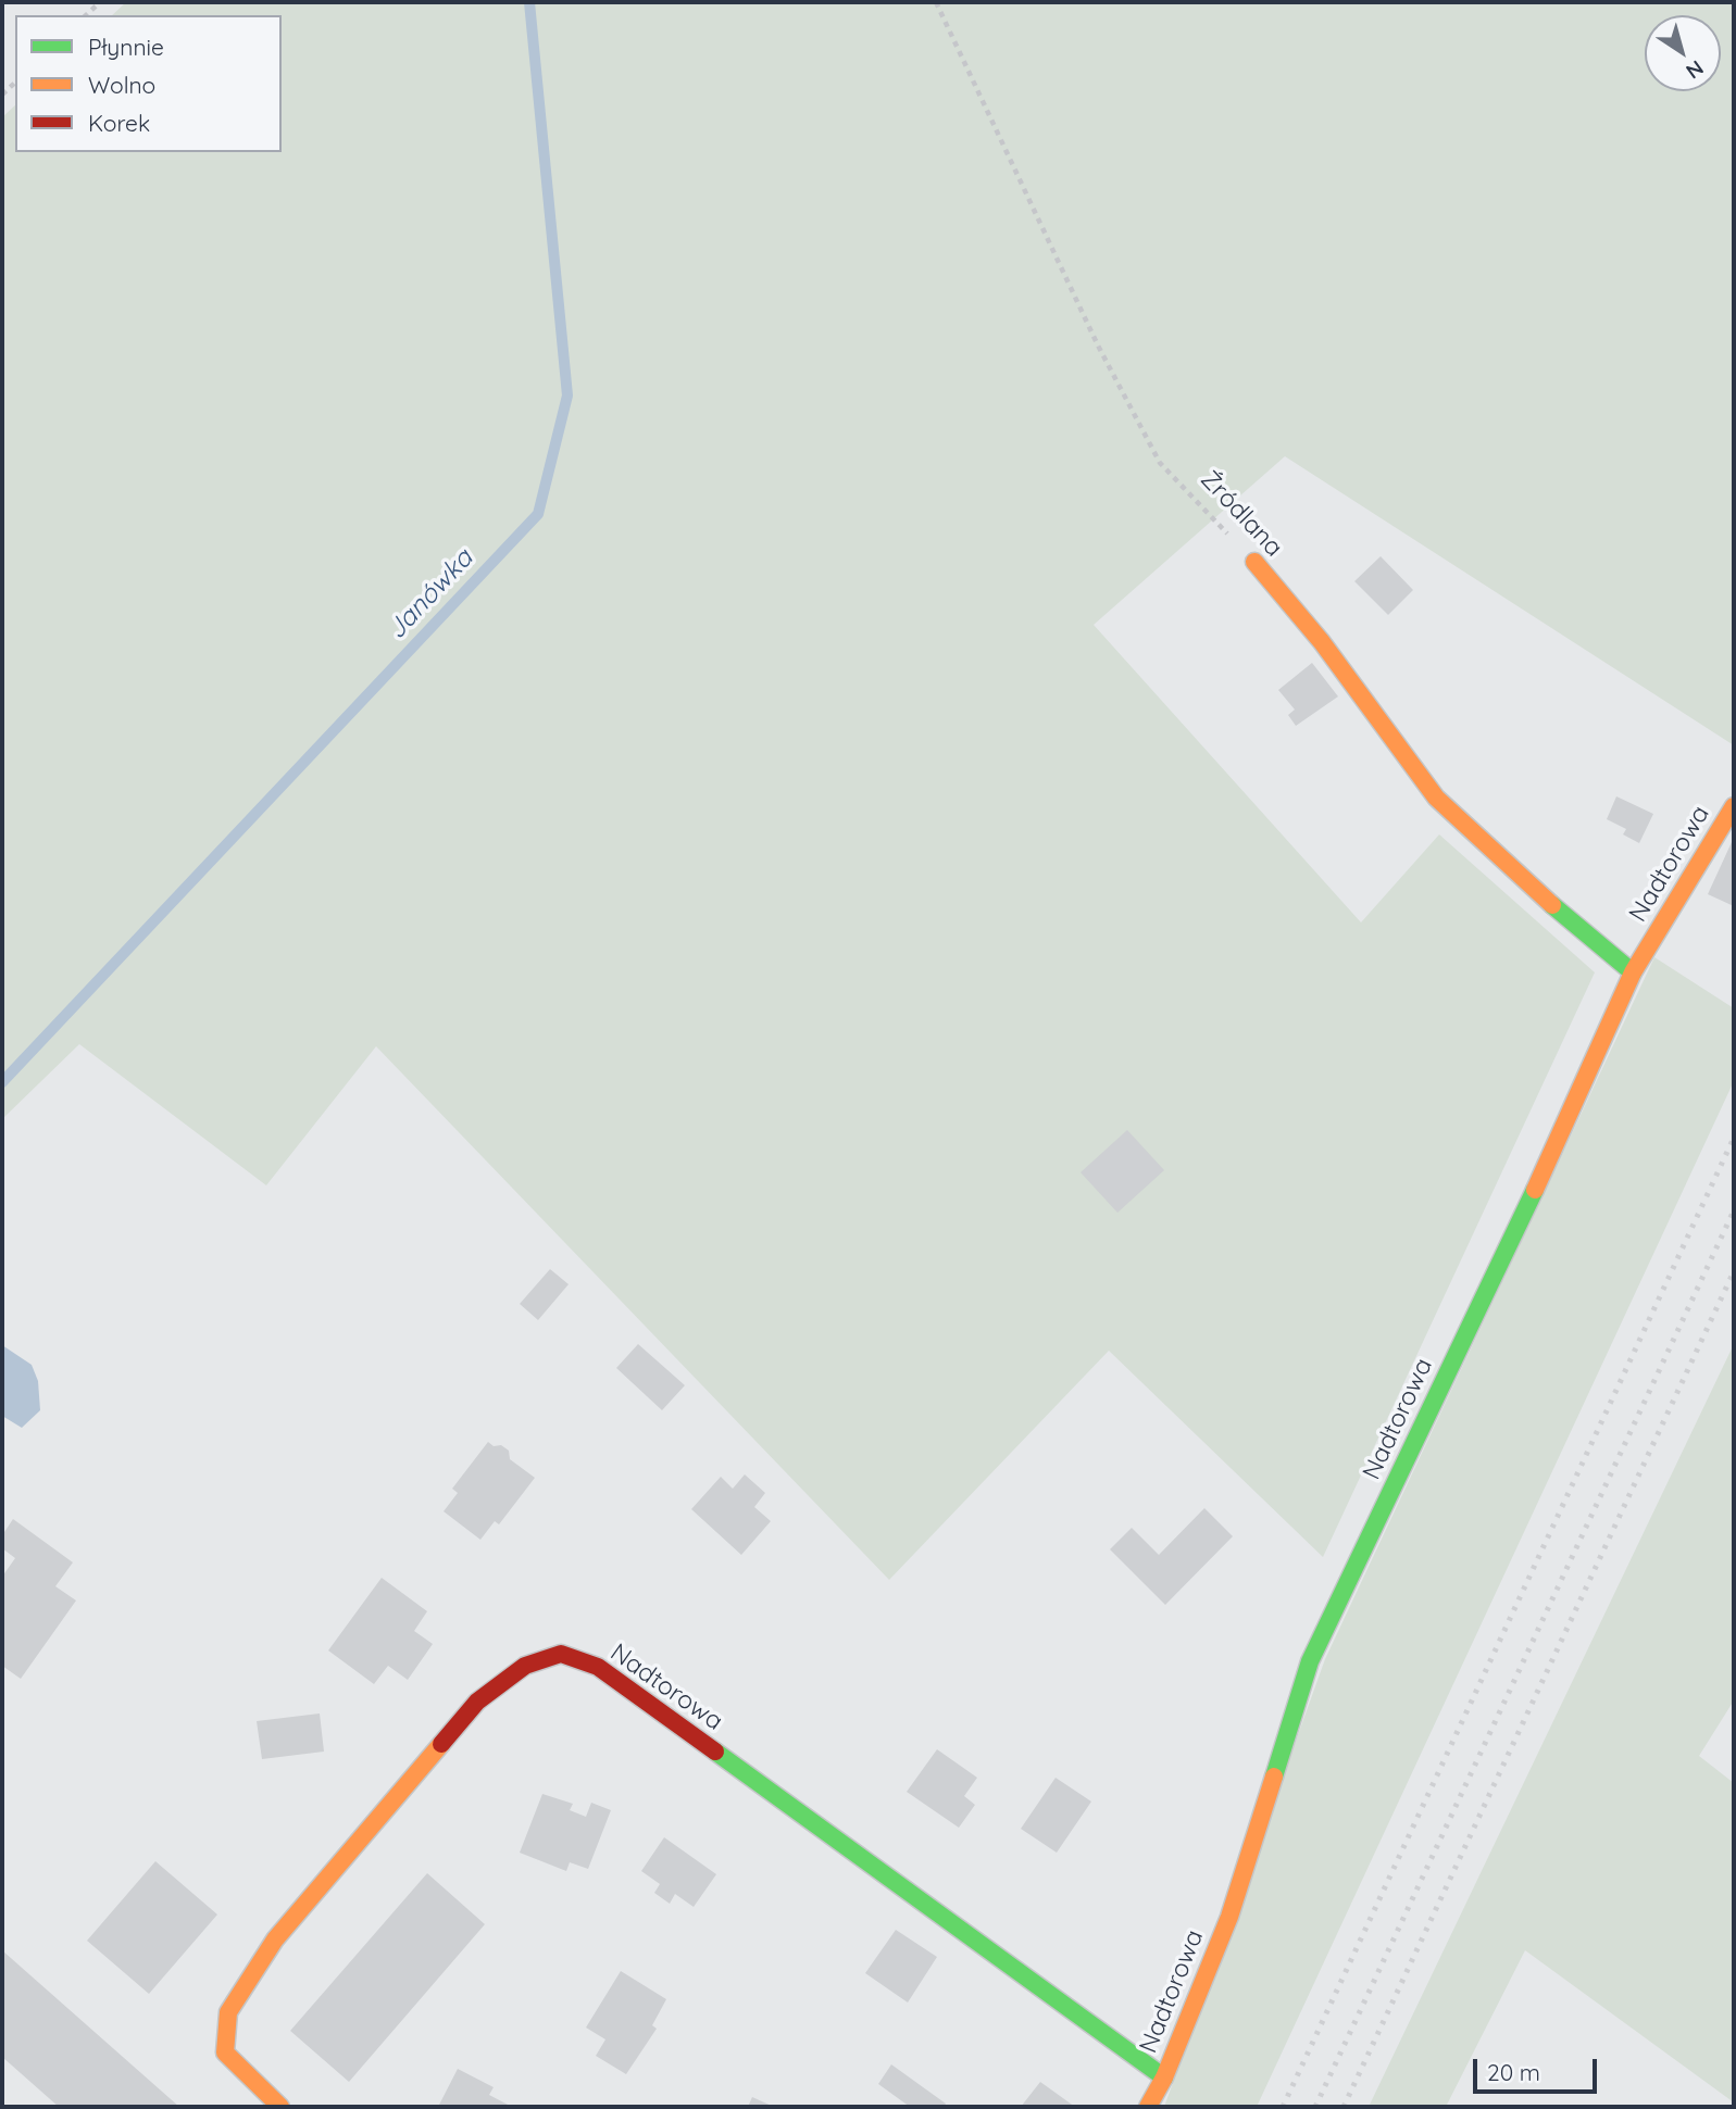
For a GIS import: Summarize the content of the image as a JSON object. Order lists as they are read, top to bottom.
{
  "streets": {
    "street": ["Źródlana", "Nadtorowa"]
  },
  "crossings": [
    ["Źródlana", "Nadtorowa"]
  ],
  "water": ["Janówka"],
  "legend": ["Płynnie", "Wolno", "Korek"],
  "scale_bar": "20 m",
  "north": "bottom right"
}
